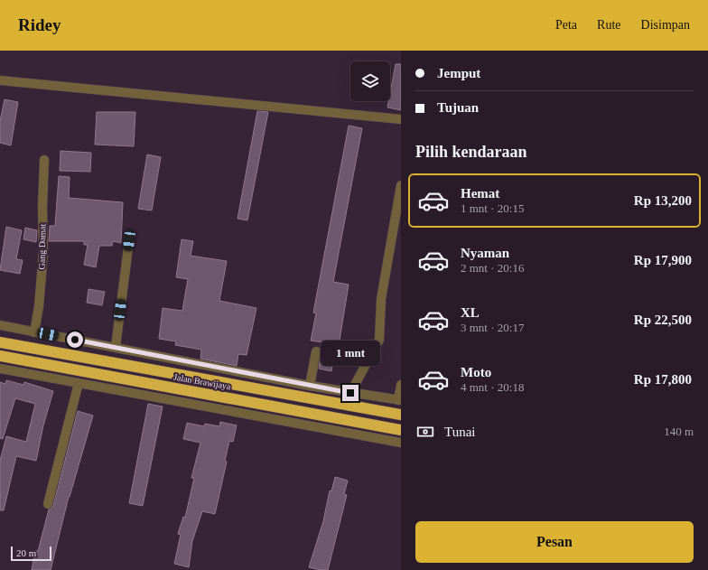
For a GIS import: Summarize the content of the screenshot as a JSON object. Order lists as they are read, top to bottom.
{
  "streets": {
    "highway": ["Jalan Brawijaya"],
    "street": ["Gang Damat"]
  },
  "scale_bar": "20 m",
  "page": {
    "header": "Ridey",
    "nav": ["Peta", "Rute", "Disimpan"],
    "banner": ["Jemput", "Tujuan"],
    "heading": "Pilih kendaraan",
    "list": [
      {
        "name": "Hemat",
        "note": "1 mnt · 20:15",
        "value": "Rp 13,200"
      },
      {
        "name": "Nyaman",
        "note": "2 mnt · 20:16",
        "value": "Rp 17,900"
      },
      {
        "name": "XL",
        "note": "3 mnt · 20:17",
        "value": "Rp 22,500"
      },
      {
        "name": "Moto",
        "note": "4 mnt · 20:18",
        "value": "Rp 17,800"
      }
    ],
    "bubble": "1 mnt",
    "pay": ["Tunai", "140 m"],
    "buttons": "Pesan",
    "scale": "20 m"
  }
}
